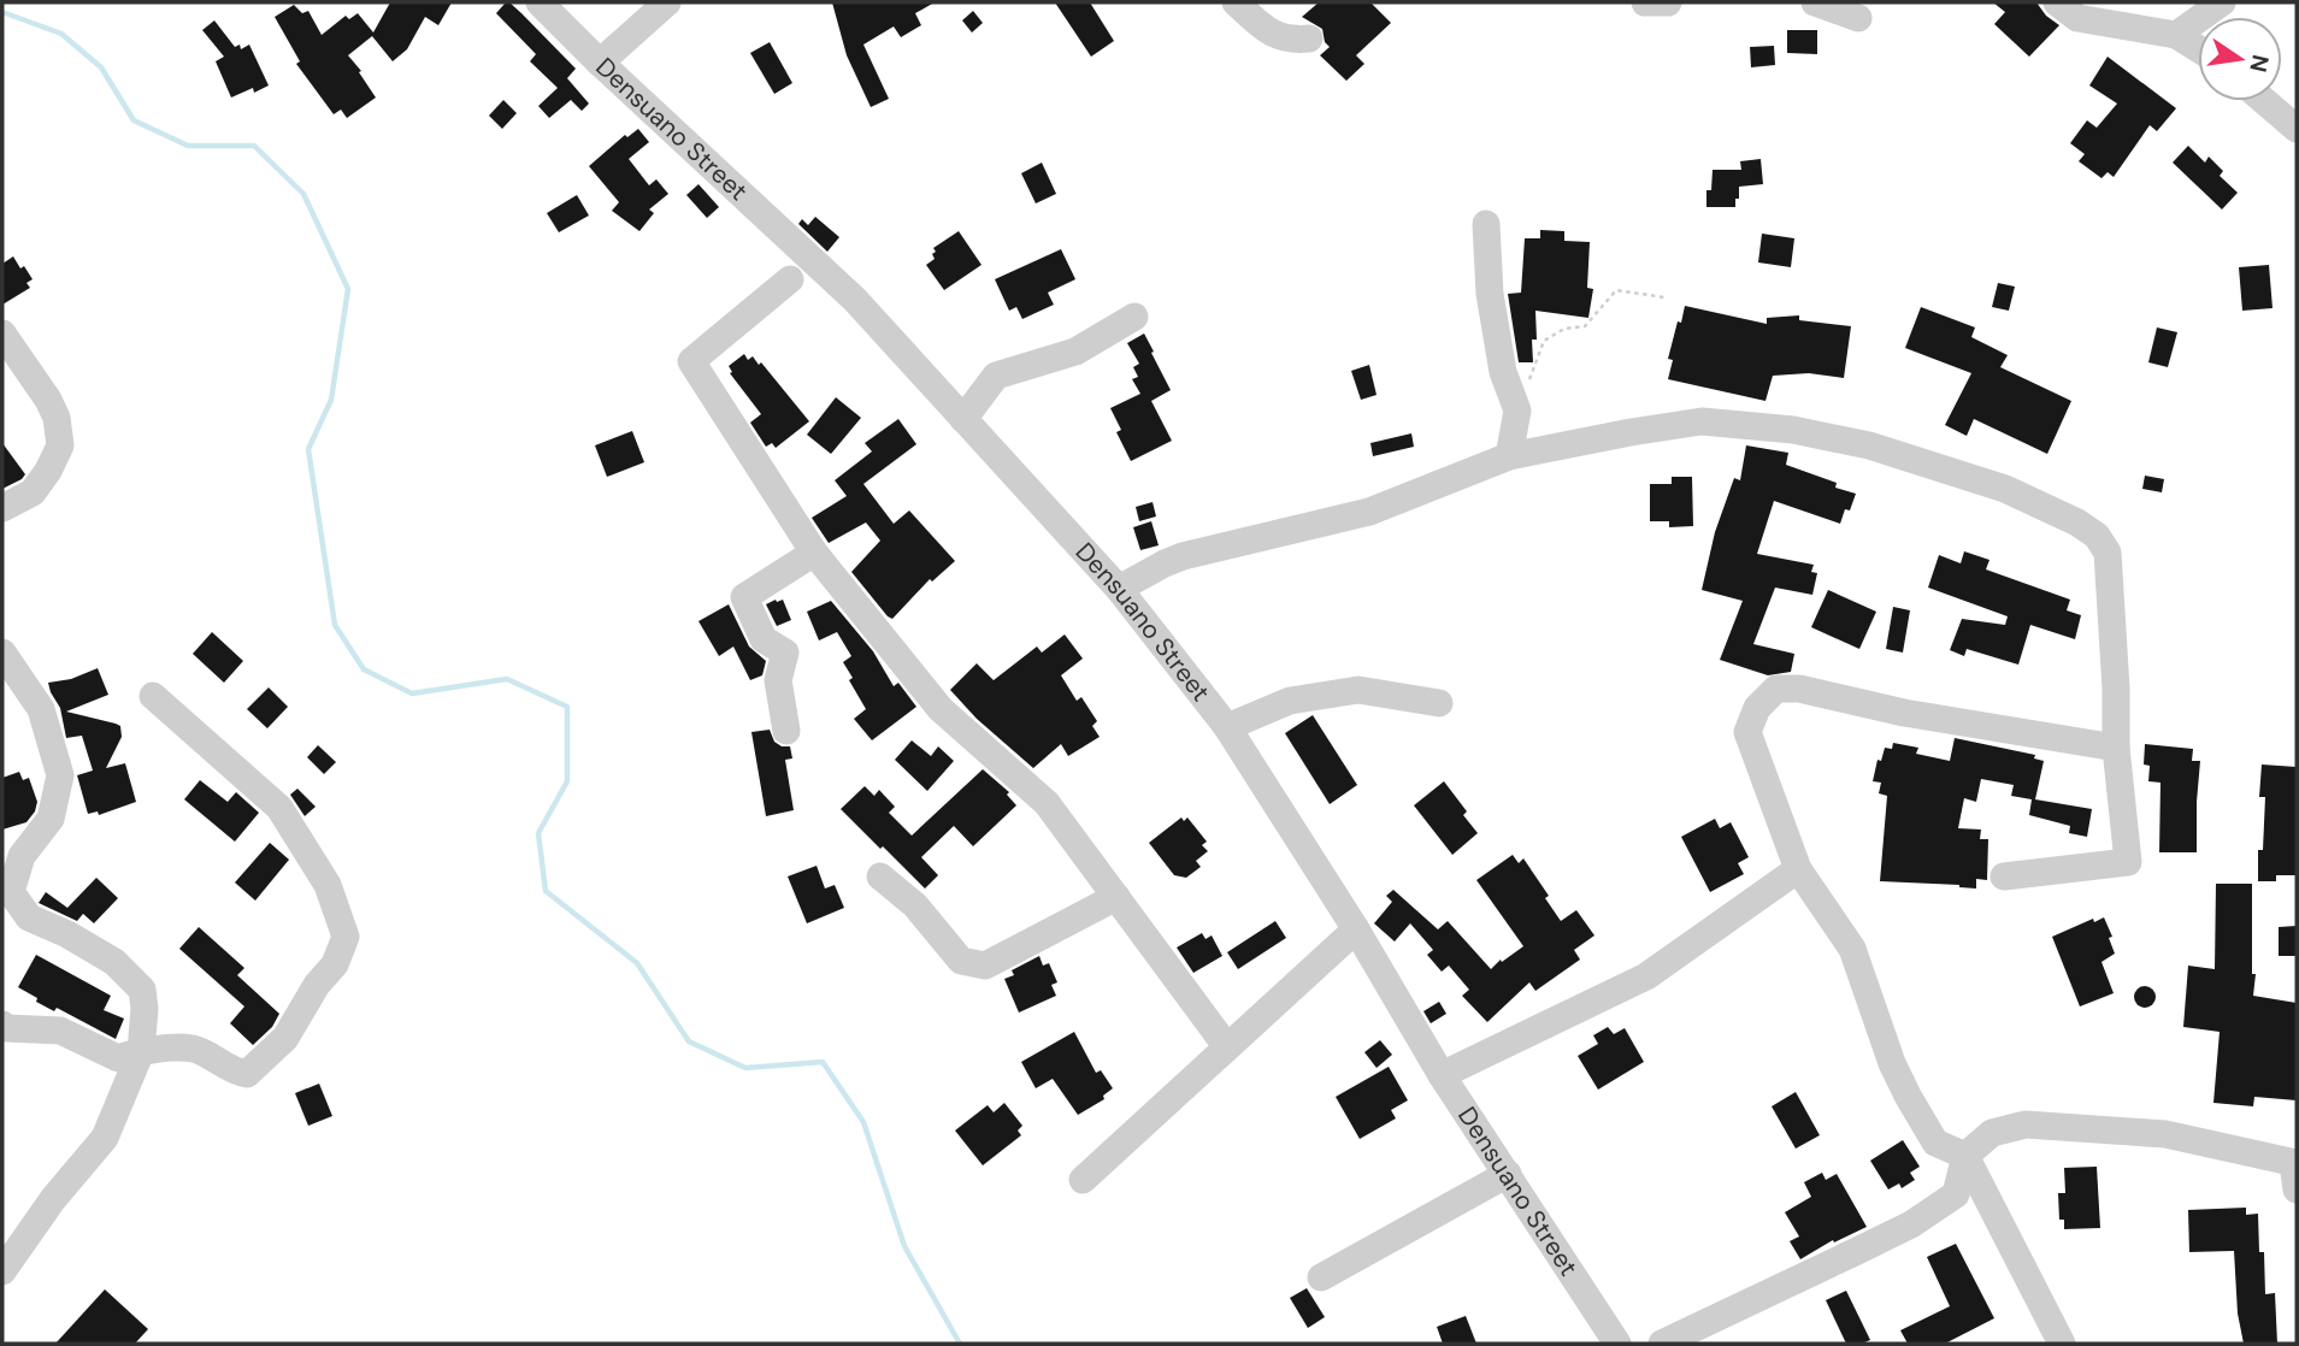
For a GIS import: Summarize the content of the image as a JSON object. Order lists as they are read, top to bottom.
{
  "streets": {
    "street": ["Densuano Street"]
  },
  "north": "right"
}
